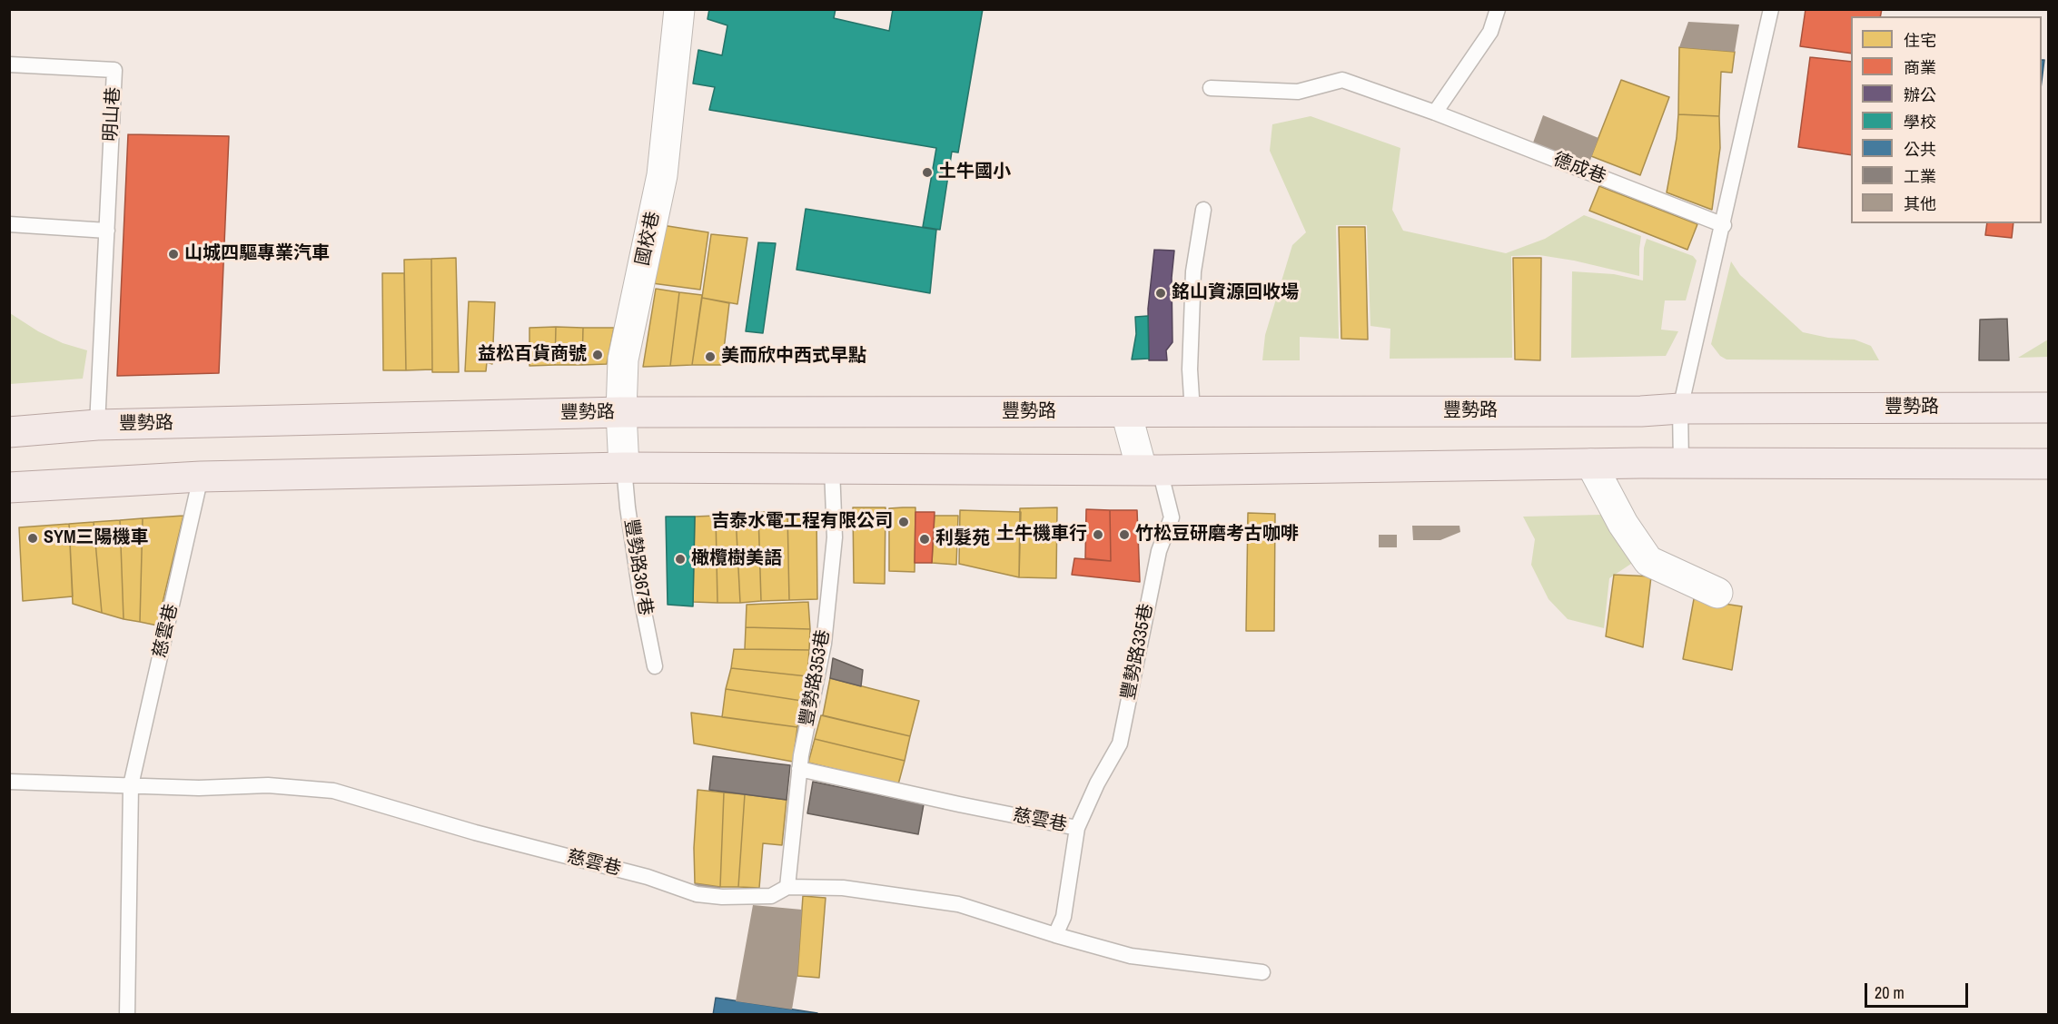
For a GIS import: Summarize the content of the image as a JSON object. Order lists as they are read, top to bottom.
{
  "streets": {
    "main road": ["豐勢路"],
    "street": ["國校巷"],
    "lane": [
      "明山巷",
      "德成巷",
      "豐勢路367巷",
      "慈雲巷",
      "豐勢路335巷",
      "豐勢路353巷"
    ]
  },
  "crossings": [
    ["明山巷", "豐勢路"],
    ["國校巷", "豐勢路"],
    ["國校巷", "豐勢路367巷"],
    ["慈雲巷", "豐勢路335巷"],
    ["慈雲巷", "豐勢路353巷"]
  ],
  "places": [
    "土牛國小",
    "山城四驅專業汽車",
    "銘山資源回收場",
    "益松百貨商號",
    "美而欣中西式早點",
    "吉泰水電工程有限公司",
    "土牛機車行",
    "竹松豆研磨考古咖啡",
    "SYM三陽機車",
    "利髮苑",
    "橄欖樹美語"
  ],
  "legend": [
    "住宅",
    "商業",
    "辦公",
    "學校",
    "公共",
    "工業",
    "其他"
  ],
  "scale_bar": "20 m"
}
